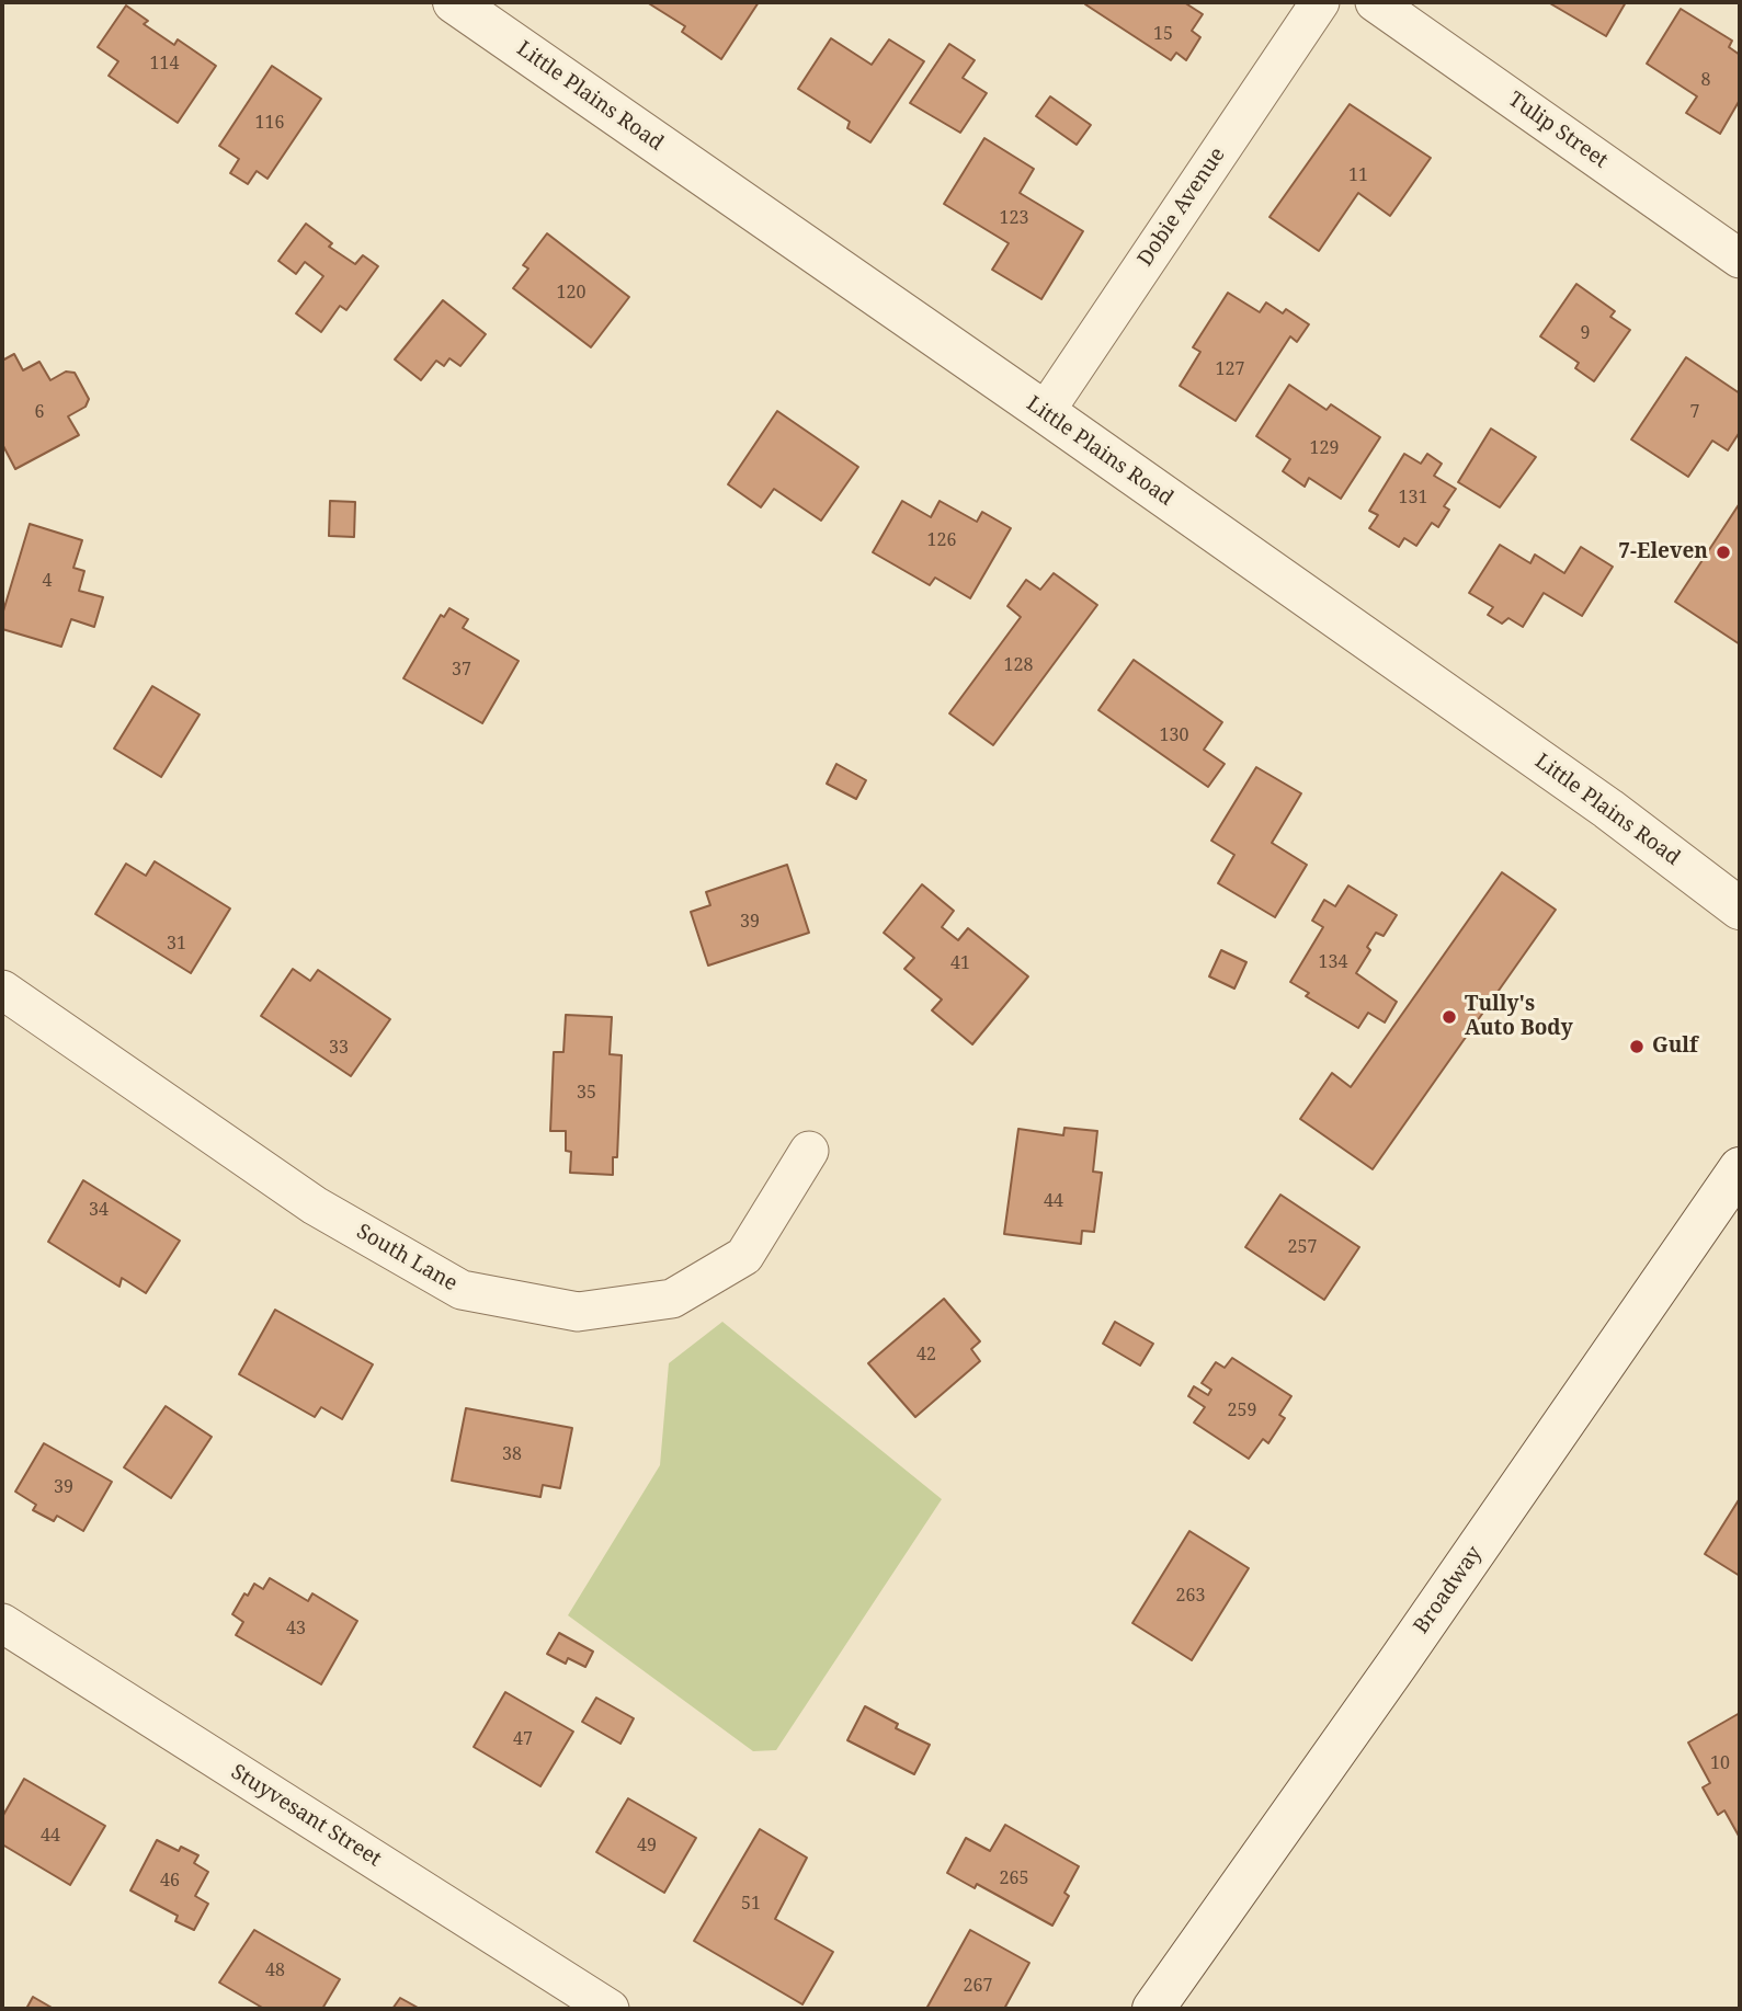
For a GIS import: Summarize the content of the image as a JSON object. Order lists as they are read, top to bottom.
{
  "streets": {
    "street": [
      "Little Plains Road",
      "Tulip Street",
      "Dobie Avenue",
      "South Lane",
      "Broadway",
      "Stuyvesant Street"
    ]
  },
  "crossings": [
    ["Little Plains Road", "Dobie Avenue"]
  ],
  "places": ["7-Eleven", "Tully's Auto Body", "Gulf"],
  "house_numbers": [
    "15",
    "114",
    "8",
    "116",
    "11",
    "123",
    "120",
    "9",
    "127",
    "6",
    "7",
    "129",
    "131",
    "126",
    "4",
    "128",
    "37",
    "130",
    "39",
    "31",
    "134",
    "41",
    "33",
    "35",
    "44",
    "34",
    "257",
    "42",
    "259",
    "38",
    "39",
    "263",
    "43",
    "47",
    "10",
    "44",
    "49",
    "265",
    "46",
    "51",
    "48",
    "267"
  ]
}
